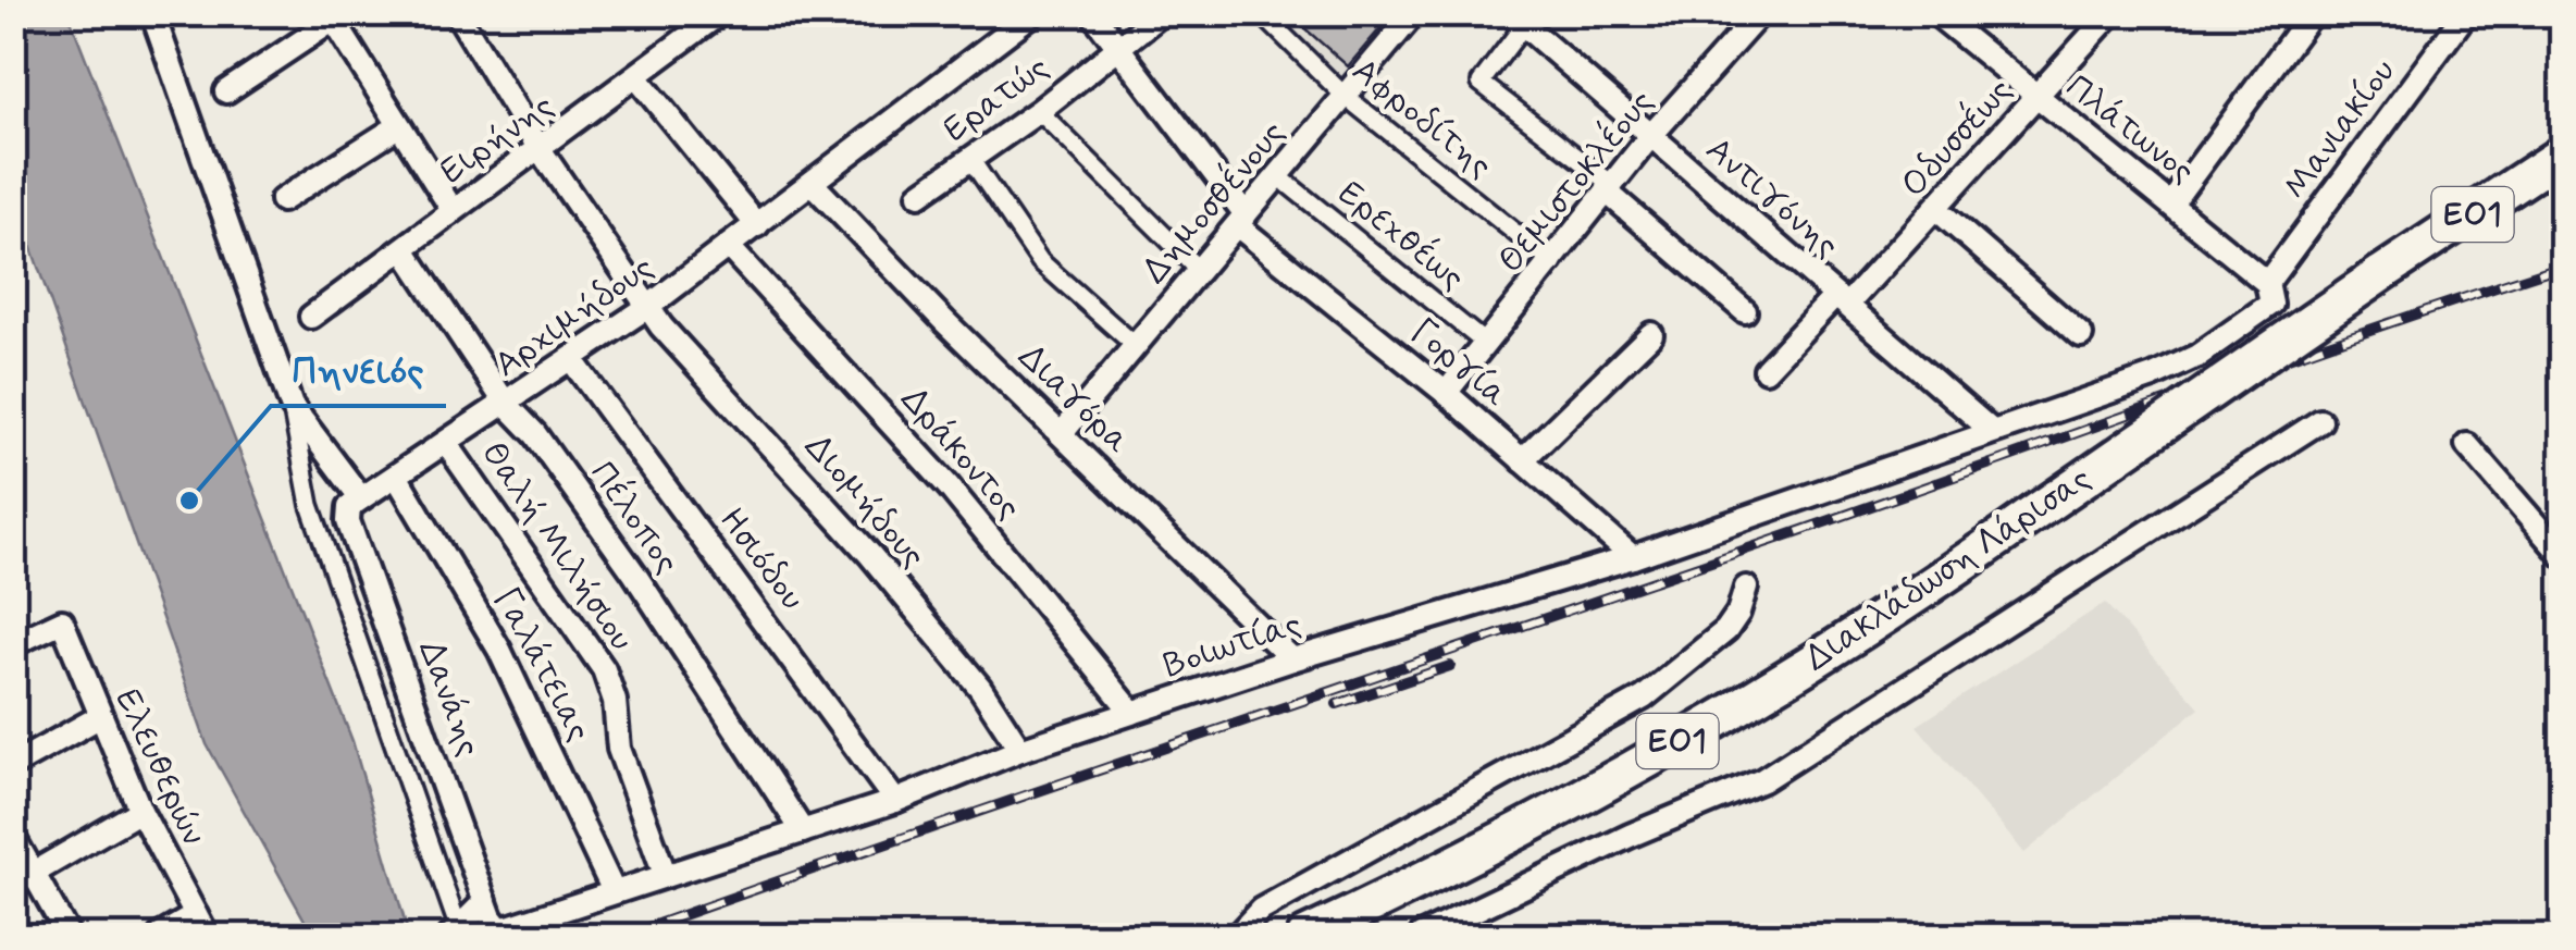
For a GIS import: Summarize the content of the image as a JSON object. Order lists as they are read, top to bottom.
{
  "streets": {
    "main road": ["ΕΟ1", "Διακλάδωση Λάρισας"],
    "street": [
      "Ερατώς",
      "Αφροδίτης",
      "Πλάτωνος",
      "Μανιακίου",
      "Οδυσσέως",
      "Ειρήνης",
      "Θεμιστοκλέους",
      "Αντιγόνης",
      "Δημοσθένους",
      "Ερεχθέως",
      "Αρχιμήδους",
      "Γοργία",
      "Διαγόρα",
      "Δράκοντος",
      "Διομήδους",
      "Πέλοπος",
      "Θαλή Μιλήσιου",
      "Ησιόδου",
      "Βοιωτίας",
      "Γαλάτειας",
      "Δανάης",
      "Ελευθερών"
    ]
  },
  "crossings": [
    ["Ερατώς", "Γοργία"],
    ["Αφροδίτης", "Θεμιστοκλέους"],
    ["Αφροδίτης", "Δημοσθένους"],
    ["Πλάτωνος", "Μανιακίου"],
    ["Πλάτωνος", "Οδυσσέως"],
    ["Μανιακίου", "Αντιγόνης"],
    ["Μανιακίου", "Βοιωτίας"],
    ["Οδυσσέως", "Αντιγόνης"],
    ["Ειρήνης", "Διομήδους"],
    ["Ειρήνης", "Πέλοπος"],
    ["Θεμιστοκλέους", "Αντιγόνης"],
    ["Θεμιστοκλέους", "Ερεχθέως"],
    ["Θεμιστοκλέους", "Γοργία"],
    ["Αντιγόνης", "Βοιωτίας"],
    ["Δημοσθένους", "Ερεχθέως"],
    ["Δημοσθένους", "Γοργία"],
    ["Δημοσθένους", "Διαγόρα"],
    ["Αρχιμήδους", "Διαγόρα"],
    ["Αρχιμήδους", "Δράκοντος"],
    ["Αρχιμήδους", "Διομήδους"],
    ["Αρχιμήδους", "Πέλοπος"],
    ["Αρχιμήδους", "Θαλή Μιλήσιου"],
    ["Αρχιμήδους", "Ησιόδου"],
    ["Αρχιμήδους", "Γαλάτειας"],
    ["Αρχιμήδους", "Δανάης"],
    ["Γοργία", "Βοιωτίας"],
    ["Διαγόρα", "Βοιωτίας"],
    ["Δράκοντος", "Βοιωτίας"],
    ["Διομήδους", "Βοιωτίας"],
    ["Πέλοπος", "Βοιωτίας"],
    ["Θαλή Μιλήσιου", "Βοιωτίας"],
    ["Ησιόδου", "Βοιωτίας"],
    ["Βοιωτίας", "Γαλάτειας"],
    ["Βοιωτίας", "Δανάης"]
  ],
  "places": ["Πηνειός"]
}
